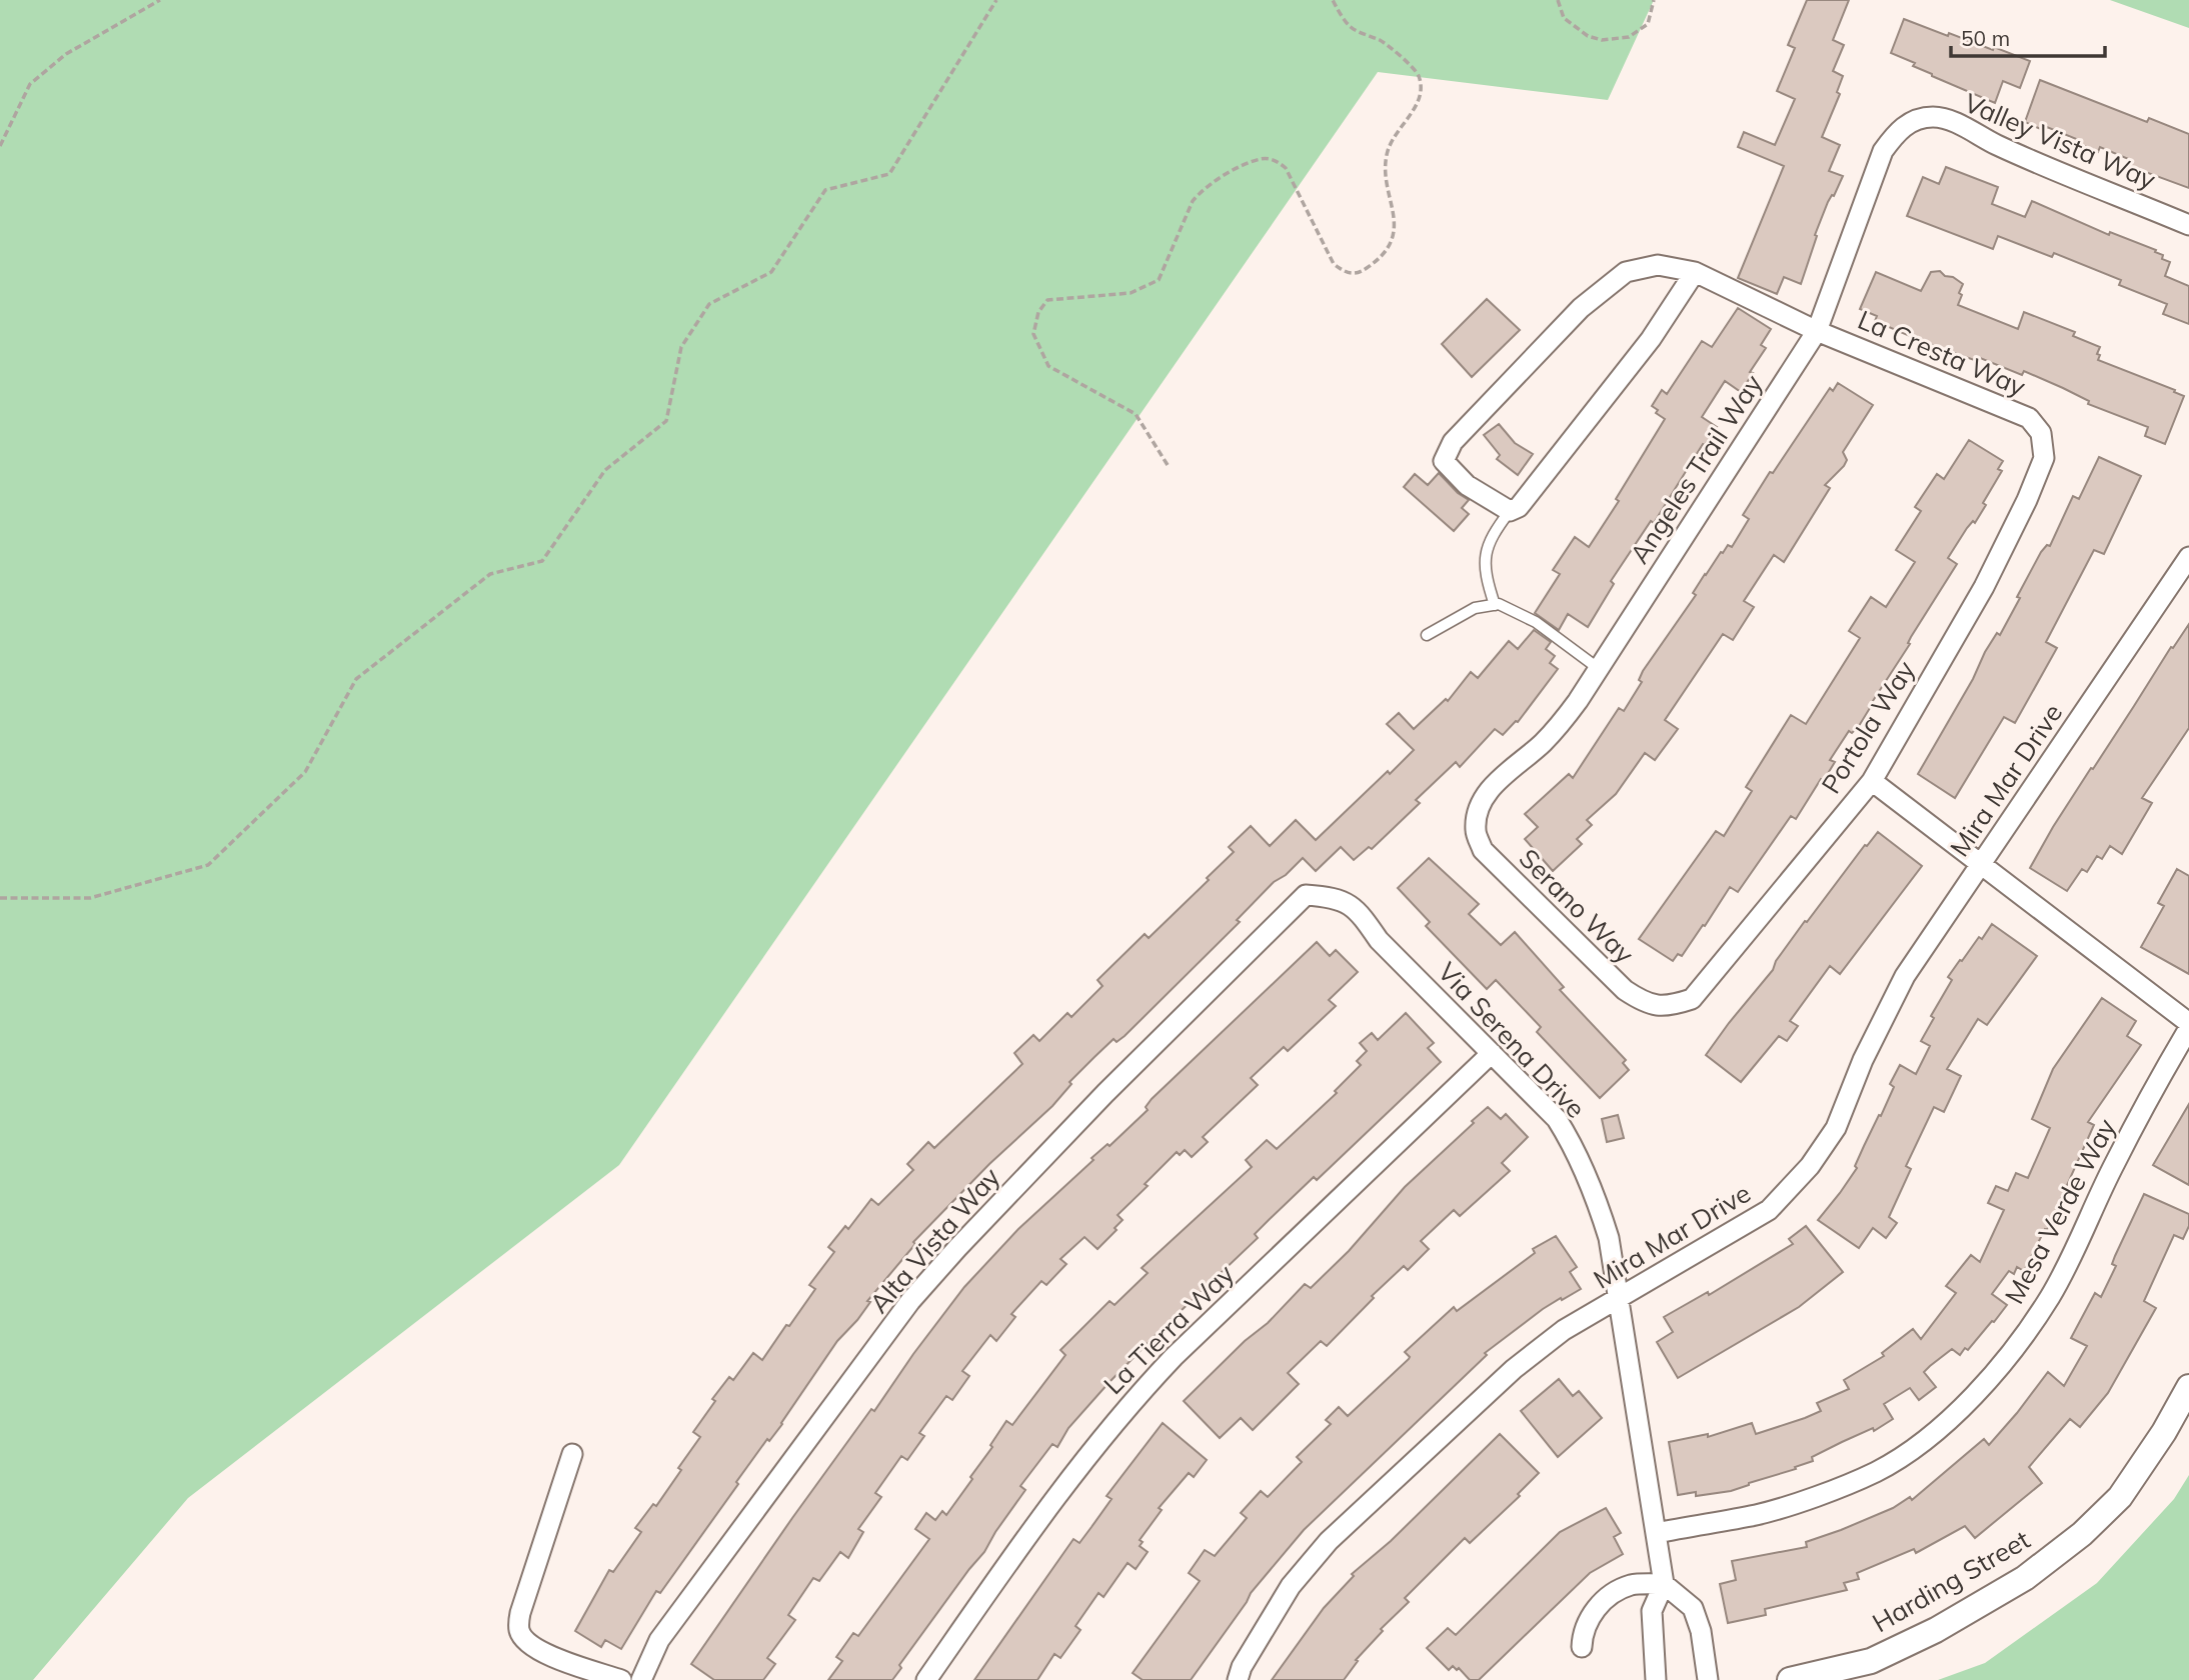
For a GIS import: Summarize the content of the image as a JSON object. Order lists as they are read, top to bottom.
{
  "streets": {
    "street": [
      "Valley Vista Way",
      "La Cresta Way",
      "Angeles Trail Way",
      "Portola Way",
      "Mira Mar Drive",
      "Serano Way",
      "Via Serena Drive",
      "Mesa Verde Way",
      "Alta Vista Way",
      "La Tierra Way",
      "Harding Street"
    ]
  },
  "crossings": [
    ["Valley Vista Way", "Angeles Trail Way"],
    ["La Cresta Way", "Angeles Trail Way"],
    ["La Cresta Way", "Portola Way"],
    ["Angeles Trail Way", "Serano Way"],
    ["Portola Way", "Serano Way"],
    ["Mira Mar Drive", "Via Serena Drive"],
    ["Via Serena Drive", "Mesa Verde Way"],
    ["Via Serena Drive", "Alta Vista Way"],
    ["Via Serena Drive", "La Tierra Way"]
  ],
  "scale_bar": "50 m"
}
